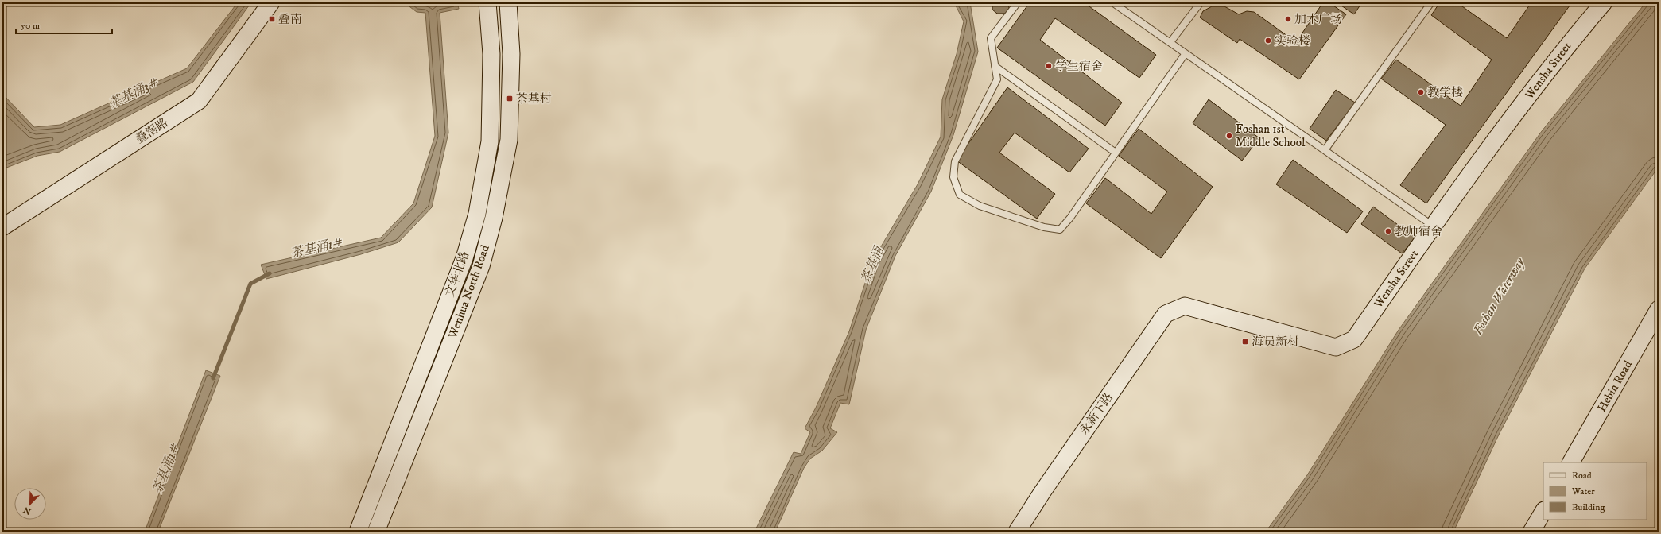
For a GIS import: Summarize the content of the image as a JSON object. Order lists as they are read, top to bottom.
{
  "streets": {
    "street": [
      "Wensha Street",
      "叠滘路",
      "文华北路",
      "Wenhua North Road",
      "Hebin Road",
      "永新下路"
    ]
  },
  "crossings": [
    ["Wensha Street", "永新下路"]
  ],
  "water": [
    "茶基涌3#",
    "茶基涌1#",
    "茶基涌",
    "Foshan Waterway"
  ],
  "places": {
    "transit": ["叠南", "茶基村", "海员新村"],
    "other": [
      "加木广场",
      "实验楼",
      "学生宿舍",
      "教学楼",
      "Foshan 1st Middle School",
      "教师宿舍"
    ]
  },
  "legend": ["Road", "Water", "Building"],
  "scale_bar": "50 m",
  "north": "bottom left"
}
